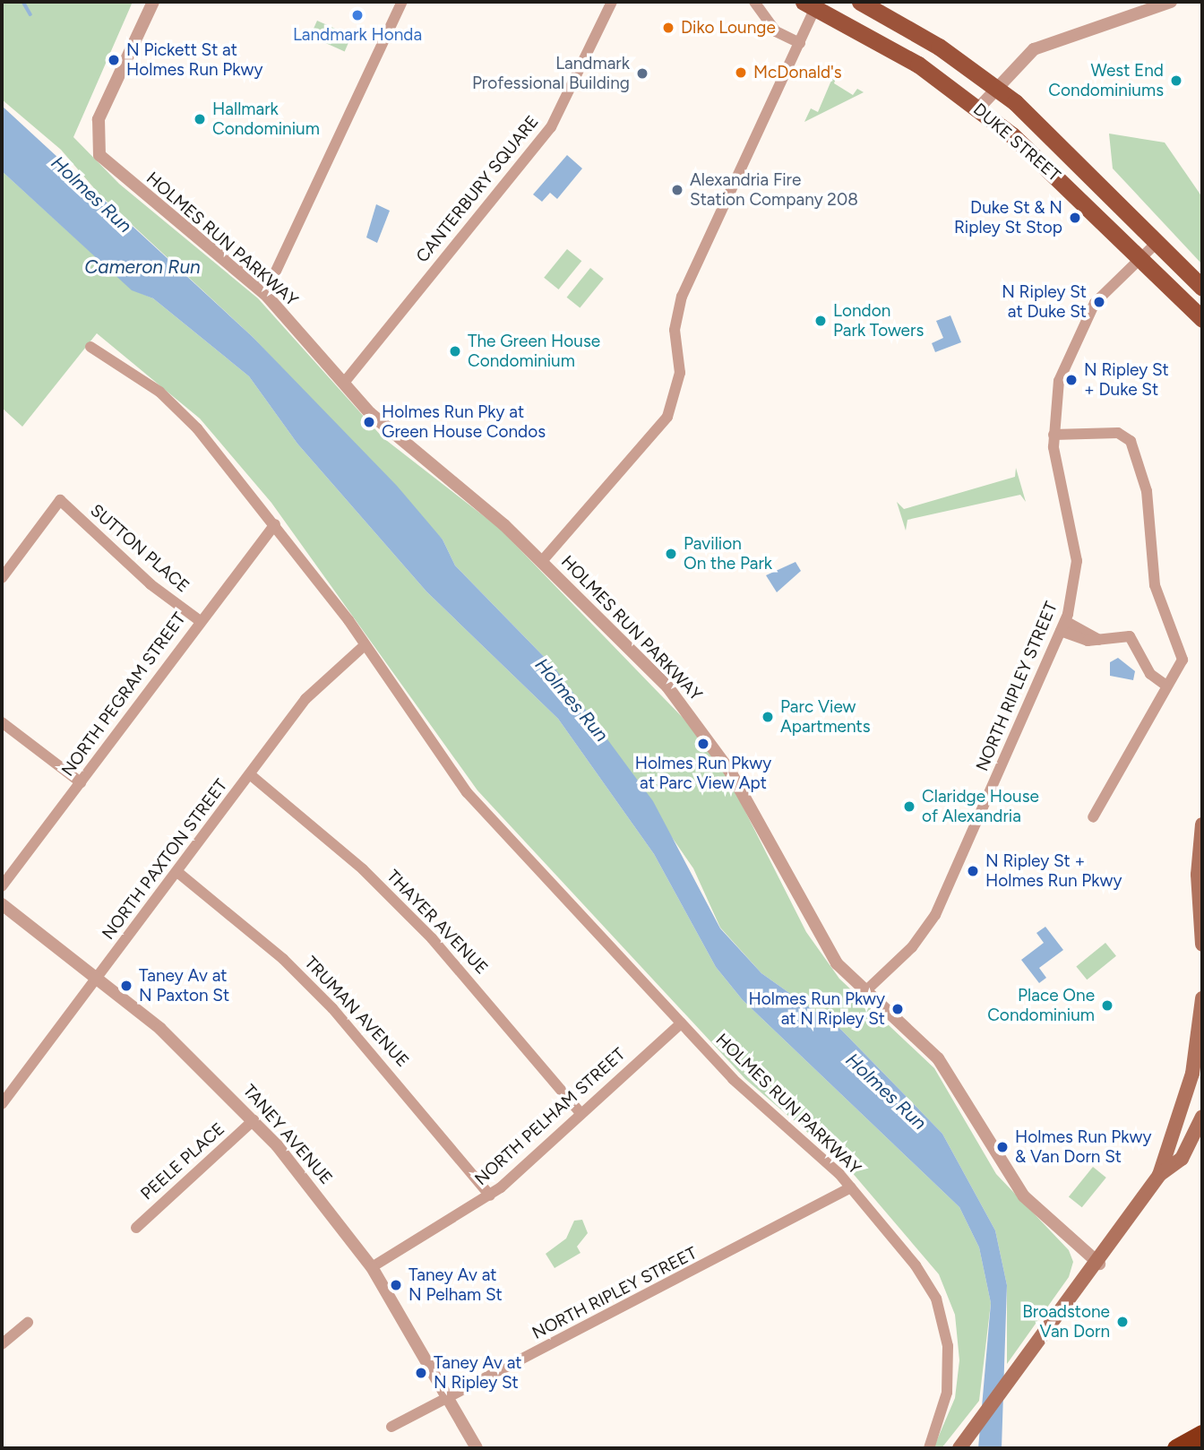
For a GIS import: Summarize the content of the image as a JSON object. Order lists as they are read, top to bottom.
{
  "streets": {
    "main road": ["DUKE STREET"],
    "street": [
      "CANTERBURY SQUARE",
      "HOLMES RUN PARKWAY",
      "SUTTON PLACE",
      "NORTH RIPLEY STREET",
      "NORTH PEGRAM STREET",
      "NORTH PAXTON STREET",
      "THAYER AVENUE",
      "TRUMAN AVENUE",
      "NORTH PELHAM STREET",
      "TANEY AVENUE",
      "PEELE PLACE"
    ]
  },
  "crossings": [
    ["DUKE STREET", "NORTH RIPLEY STREET"],
    ["CANTERBURY SQUARE", "HOLMES RUN PARKWAY"],
    ["HOLMES RUN PARKWAY", "NORTH RIPLEY STREET"],
    ["HOLMES RUN PARKWAY", "NORTH PEGRAM STREET"],
    ["HOLMES RUN PARKWAY", "NORTH PAXTON STREET"],
    ["HOLMES RUN PARKWAY", "NORTH PELHAM STREET"],
    ["SUTTON PLACE", "NORTH PEGRAM STREET"],
    ["NORTH RIPLEY STREET", "TANEY AVENUE"],
    ["NORTH PAXTON STREET", "THAYER AVENUE"],
    ["NORTH PAXTON STREET", "TRUMAN AVENUE"],
    ["NORTH PAXTON STREET", "TANEY AVENUE"],
    ["THAYER AVENUE", "NORTH PELHAM STREET"],
    ["TRUMAN AVENUE", "NORTH PELHAM STREET"],
    ["NORTH PELHAM STREET", "TANEY AVENUE"],
    ["TANEY AVENUE", "PEELE PLACE"]
  ],
  "water": ["Holmes Run", "Cameron Run"],
  "places": [
    "Landmark Honda",
    "Diko Lounge",
    "N Pickett St at Holmes Run Pkwy",
    "McDonald's",
    "Landmark Professional Building",
    "West End Condominiums",
    "Hallmark Condominium",
    "Alexandria Fire Station Company 208",
    "Duke St & N Ripley St Stop",
    "N Ripley St at Duke St",
    "London Park Towers",
    "The Green House Condominium",
    "N Ripley St + Duke St",
    "Holmes Run Pky at Green House Condos",
    "Pavilion On the Park",
    "Parc View Apartments",
    "Holmes Run Pkwy at Parc View Apt",
    "Claridge House of Alexandria",
    "N Ripley St + Holmes Run Pkwy",
    "Taney Av at N Paxton St",
    "Place One Condominium",
    "Holmes Run Pkwy at N Ripley St",
    "Holmes Run Pkwy & Van Dorn St",
    "Taney Av at N Pelham St",
    "Broadstone Van Dorn",
    "Taney Av at N Ripley St"
  ]
}
